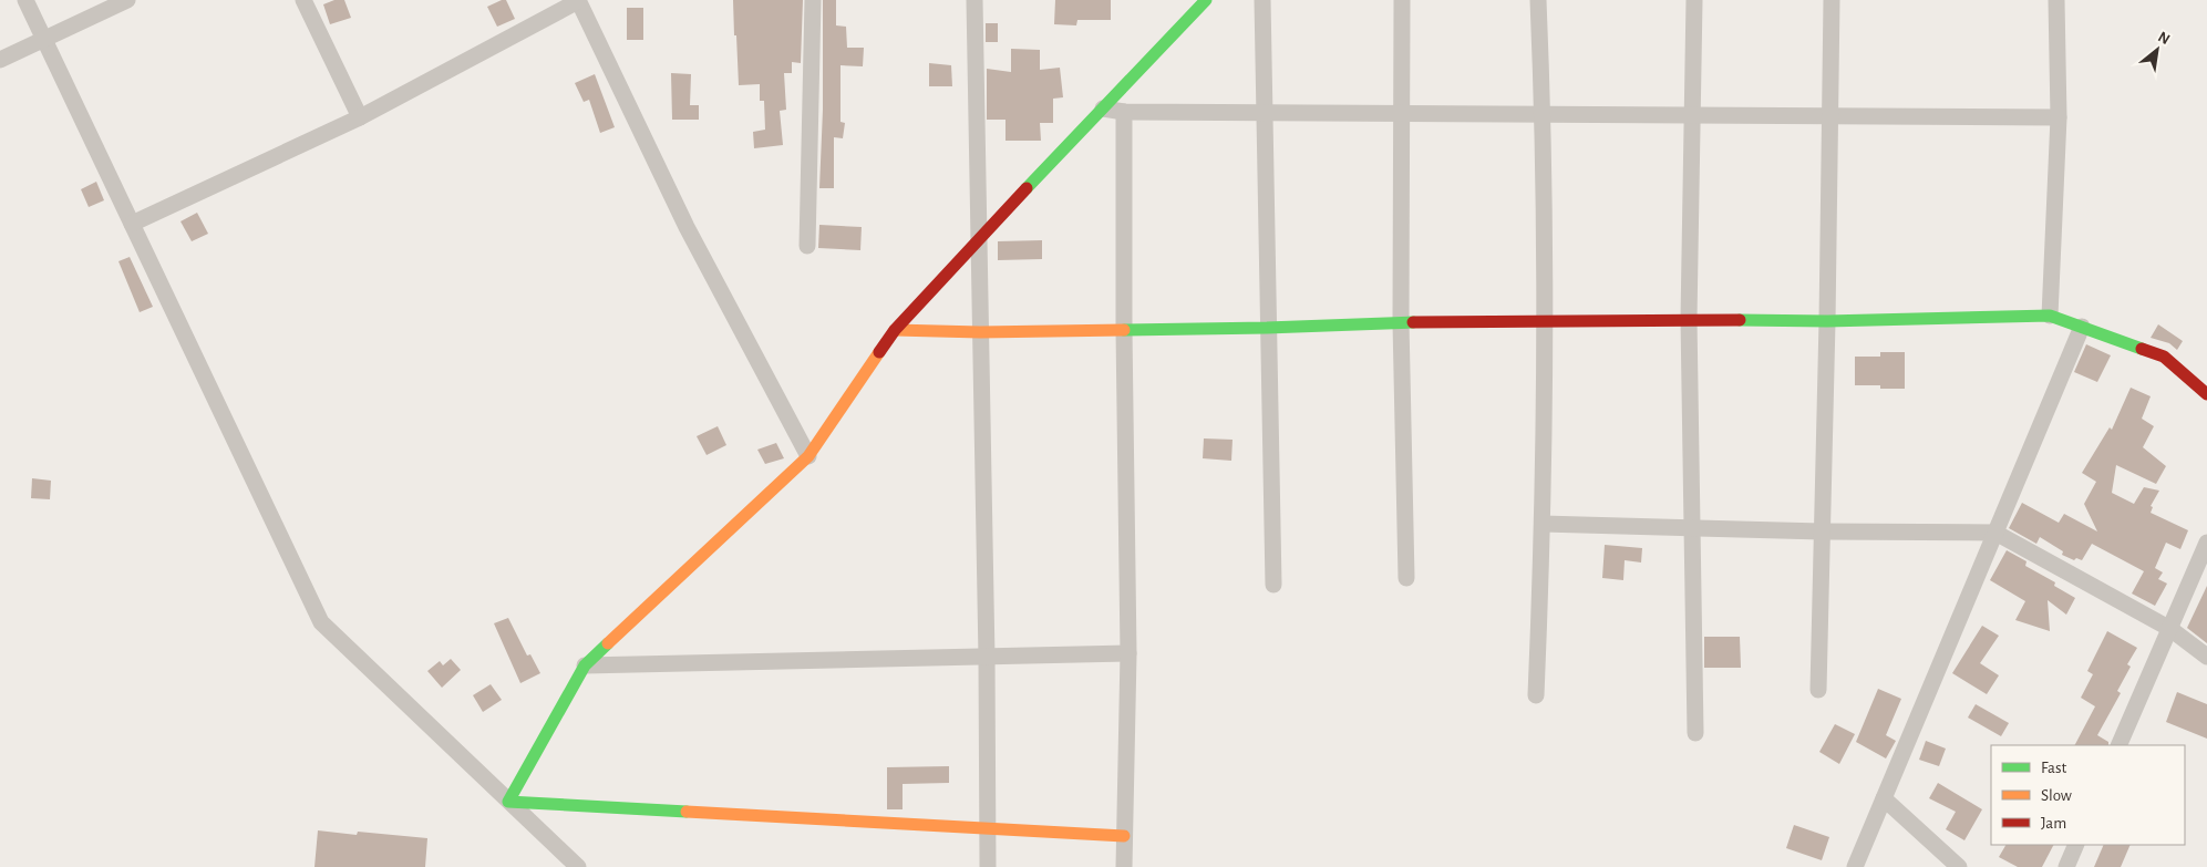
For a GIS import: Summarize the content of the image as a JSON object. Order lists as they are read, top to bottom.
{
  "legend": ["Fast", "Slow", "Jam"],
  "north": "top right"
}
